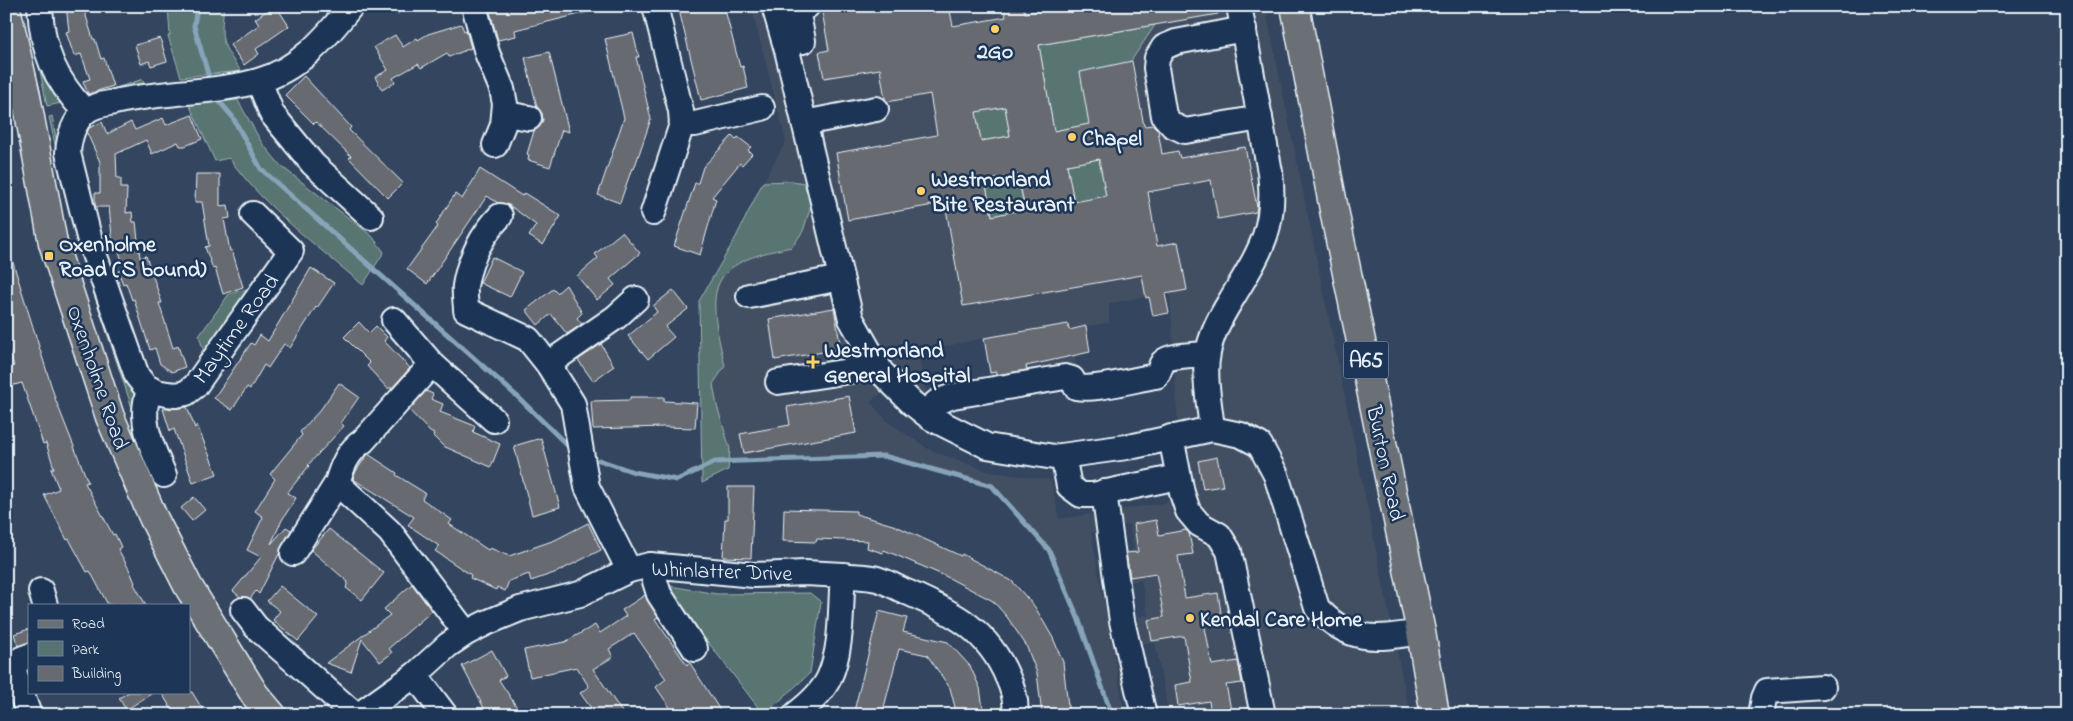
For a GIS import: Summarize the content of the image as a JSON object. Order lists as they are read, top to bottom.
{
  "streets": {
    "main road": ["A65", "Oxenholme Road", "Burton Road"],
    "street": ["Maytime Road", "Whinlatter Drive"]
  },
  "places": {
    "other": [
      "2Go",
      "Chapel",
      "Westmorland Bite Restaurant",
      "Kendal Care Home"
    ],
    "transit": ["Oxenholme Road (S bound)"],
    "health": ["Westmorland General Hospital"]
  },
  "legend": ["Road", "Park", "Building"]
}
